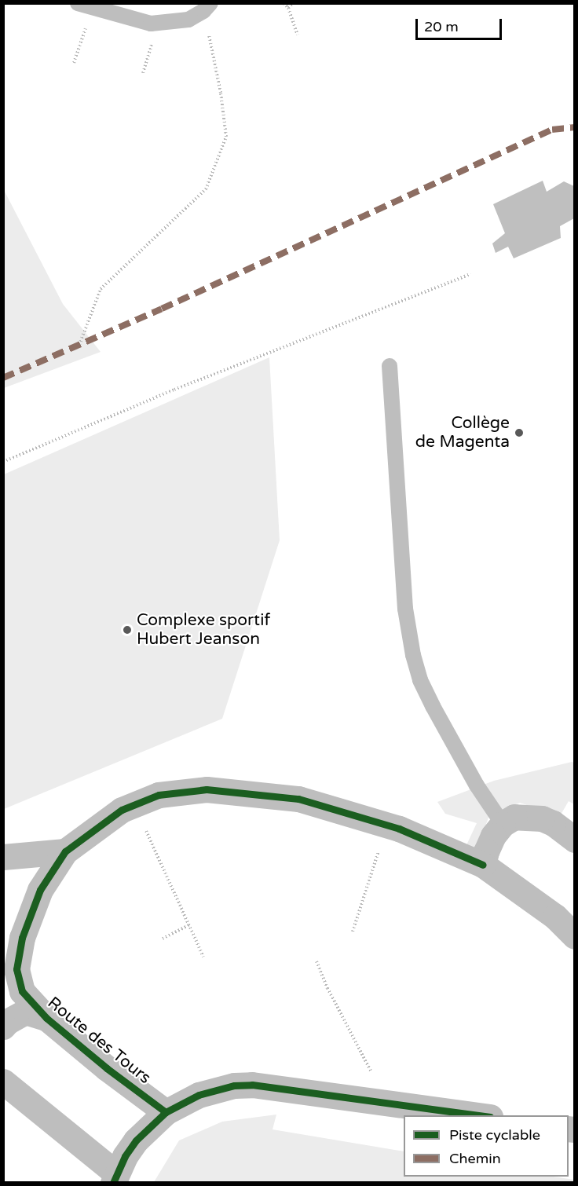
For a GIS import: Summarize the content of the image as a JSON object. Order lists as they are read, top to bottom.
{
  "streets": {
    "street": ["Route des Tours"]
  },
  "places": ["Collège de Magenta", "Complexe sportif Hubert Jeanson"],
  "legend": ["Piste cyclable", "Chemin"],
  "scale_bar": "20 m"
}
